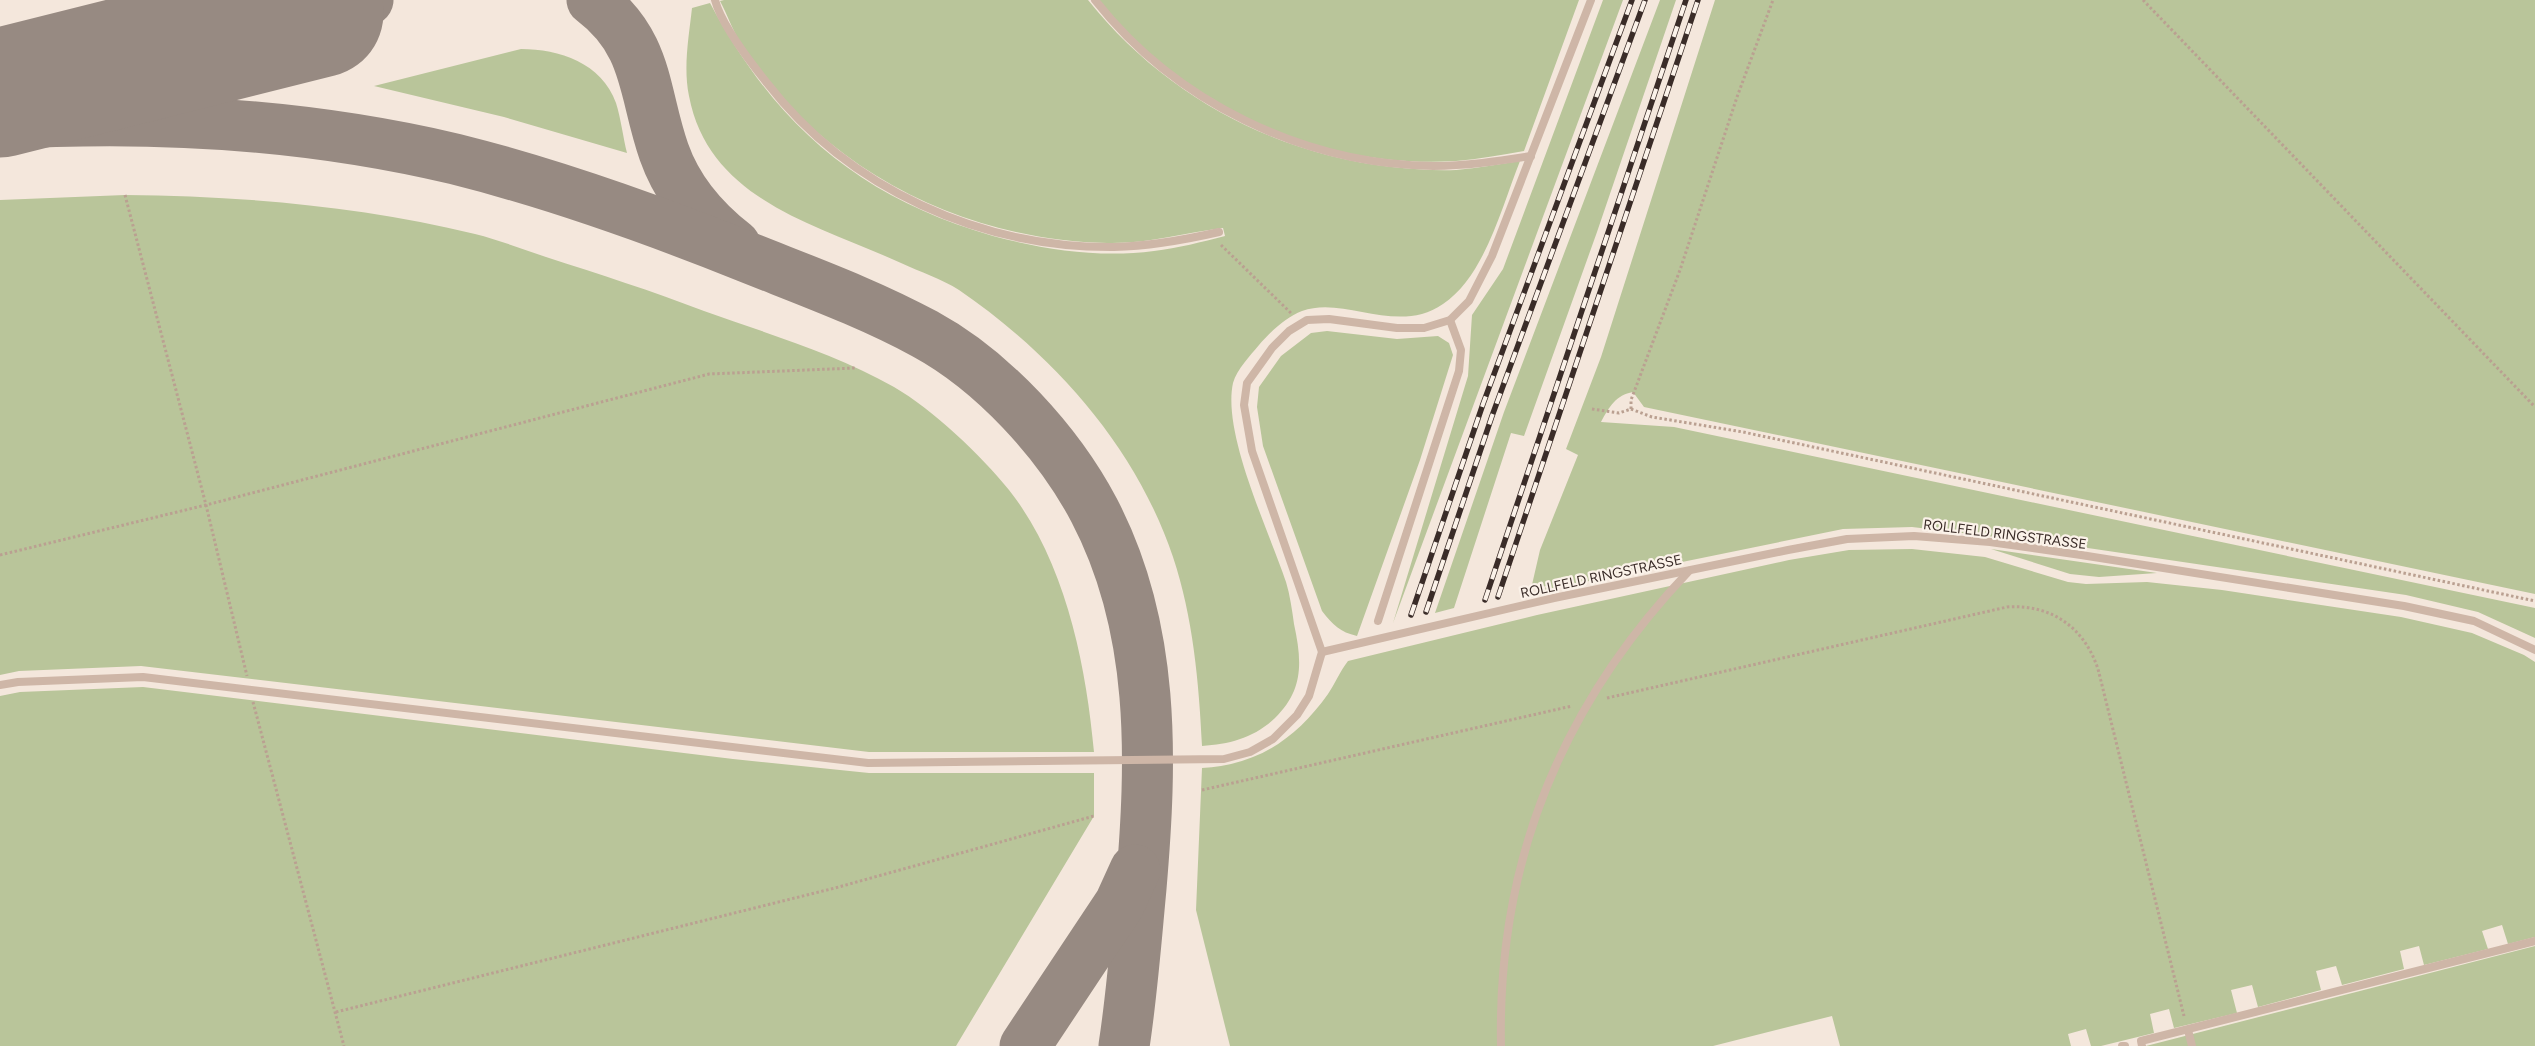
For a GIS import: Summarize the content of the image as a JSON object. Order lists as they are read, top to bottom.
{
  "streets": {
    "lane": ["ROLLFELD RINGSTRASSE"]
  }
}
